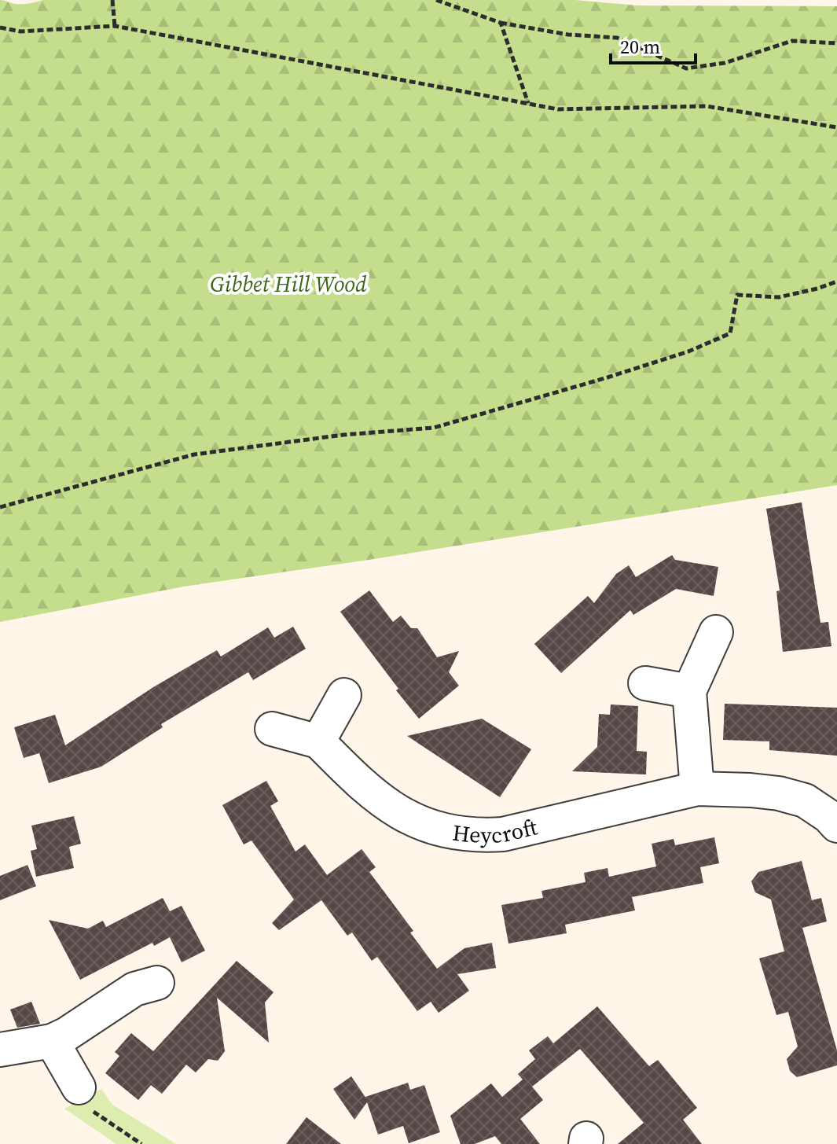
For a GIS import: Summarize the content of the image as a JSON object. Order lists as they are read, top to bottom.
{
  "streets": {
    "street": ["Heycroft"]
  },
  "parks": ["Gibbet Hill Wood"],
  "scale_bar": "20 m"
}
